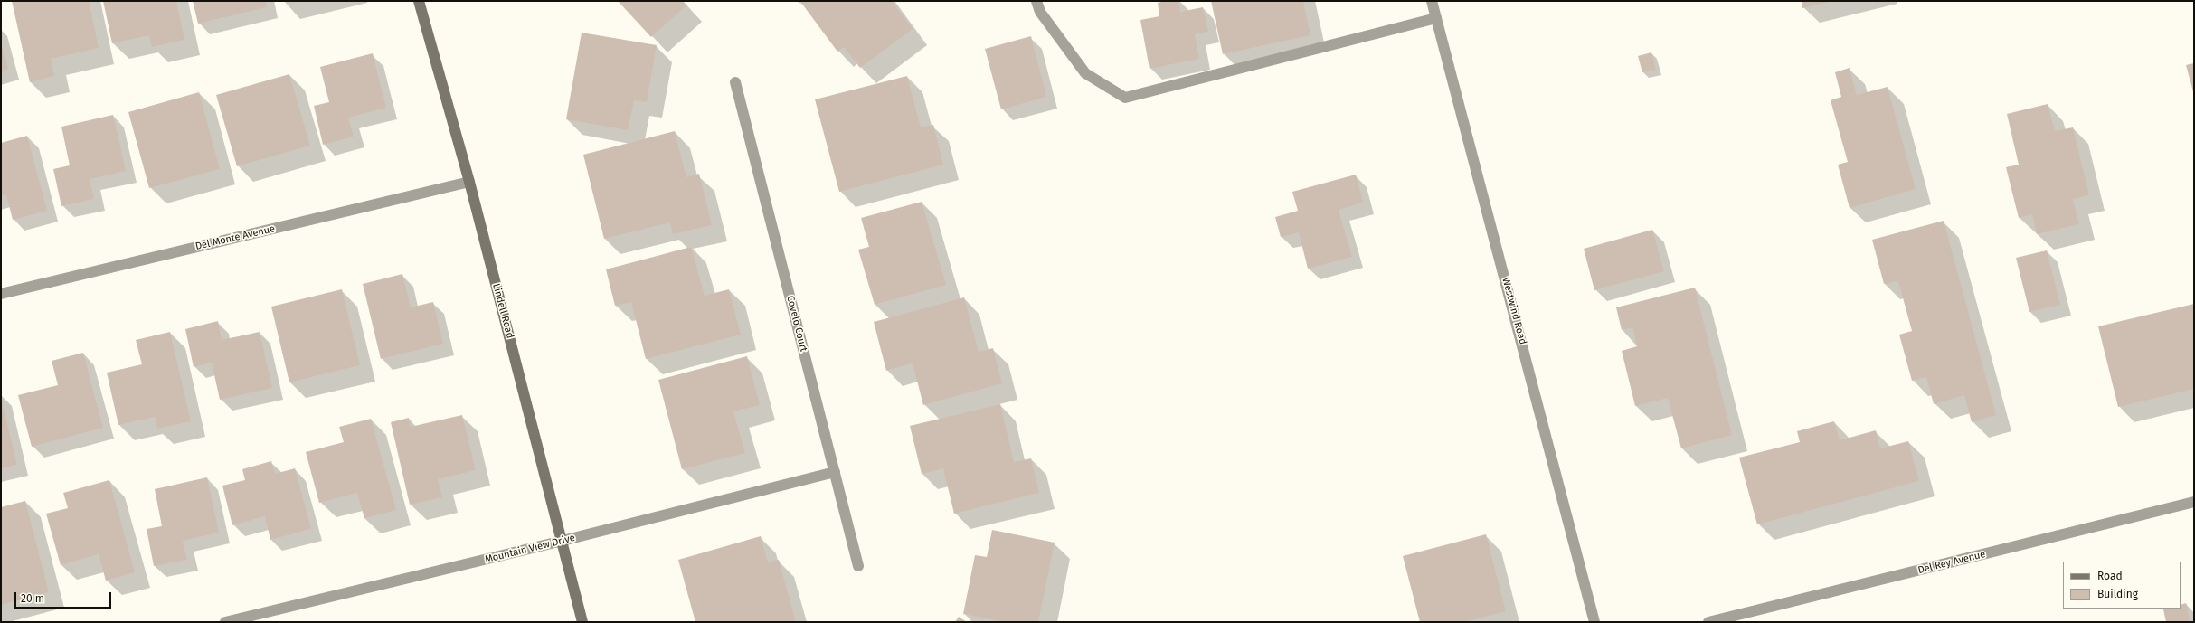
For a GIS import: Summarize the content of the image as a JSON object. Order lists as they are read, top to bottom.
{
  "streets": {
    "street": [
      "Del Monte Avenue",
      "Lindell Road",
      "Westwind Road",
      "Covelo Court",
      "Mountain View Drive",
      "Del Rey Avenue"
    ]
  },
  "crossings": [
    ["Del Monte Avenue", "Lindell Road"],
    ["Lindell Road", "Mountain View Drive"],
    ["Covelo Court", "Mountain View Drive"]
  ],
  "legend": ["Road", "Building"],
  "scale_bar": "20 m"
}
